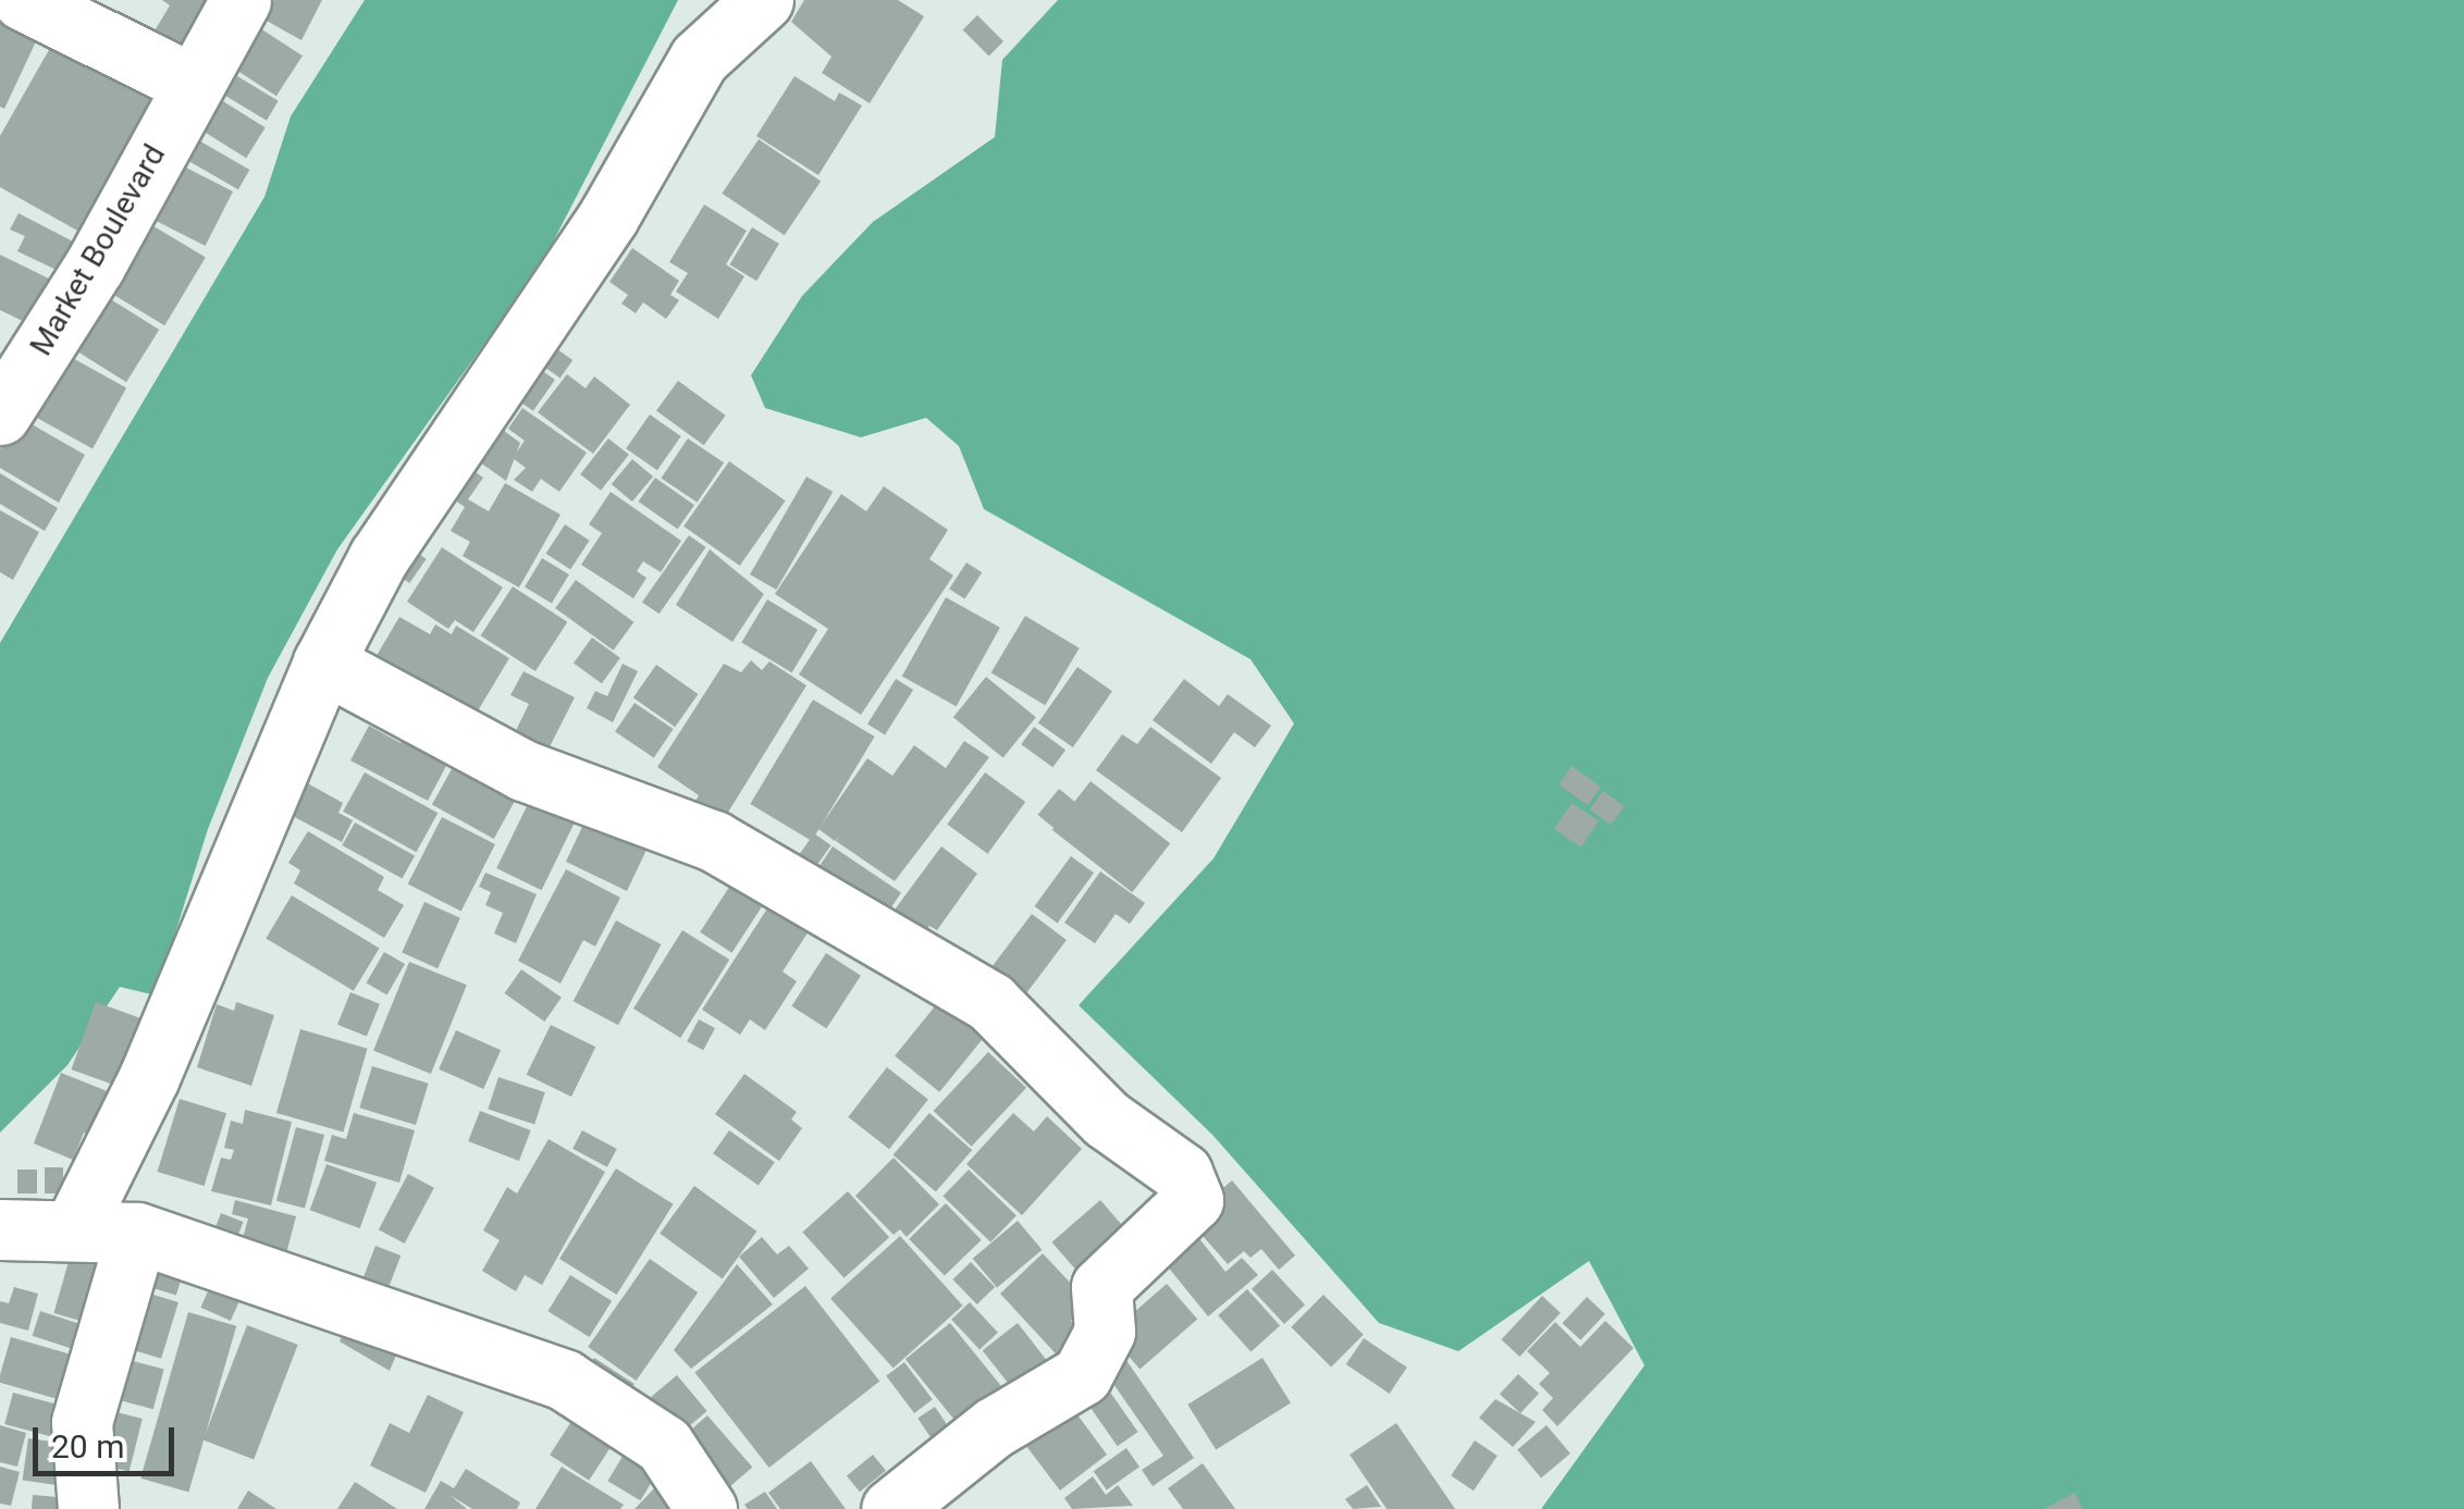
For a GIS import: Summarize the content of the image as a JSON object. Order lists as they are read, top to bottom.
{
  "streets": {
    "street": ["Market Boulevard"]
  },
  "scale_bar": "20 m"
}
